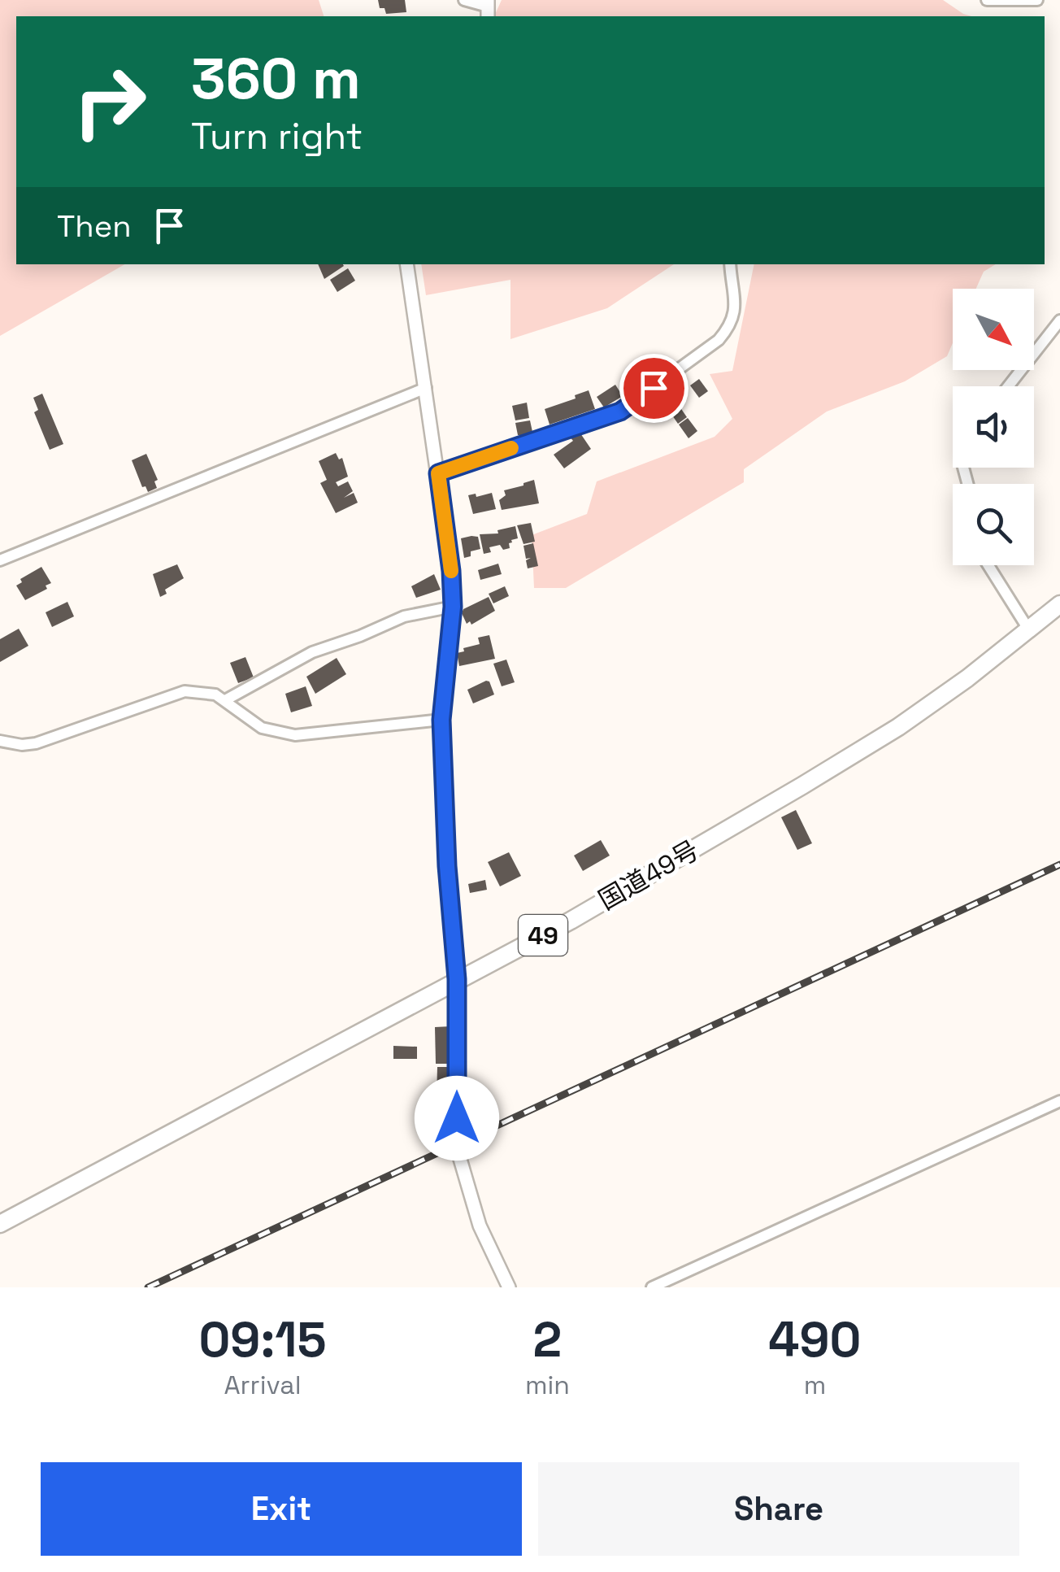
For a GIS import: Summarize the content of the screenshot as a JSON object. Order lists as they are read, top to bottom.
{
  "streets": {
    "highway": ["国道49号", "49"]
  },
  "north": "bottom right",
  "page": {
    "turn": ["360 m", "Turn right"],
    "then": "Then",
    "eta": [
      "09:15",
      "Arrival",
      "2",
      "min",
      "490",
      "m"
    ],
    "buttons": ["Exit", "Share"]
  }
}
